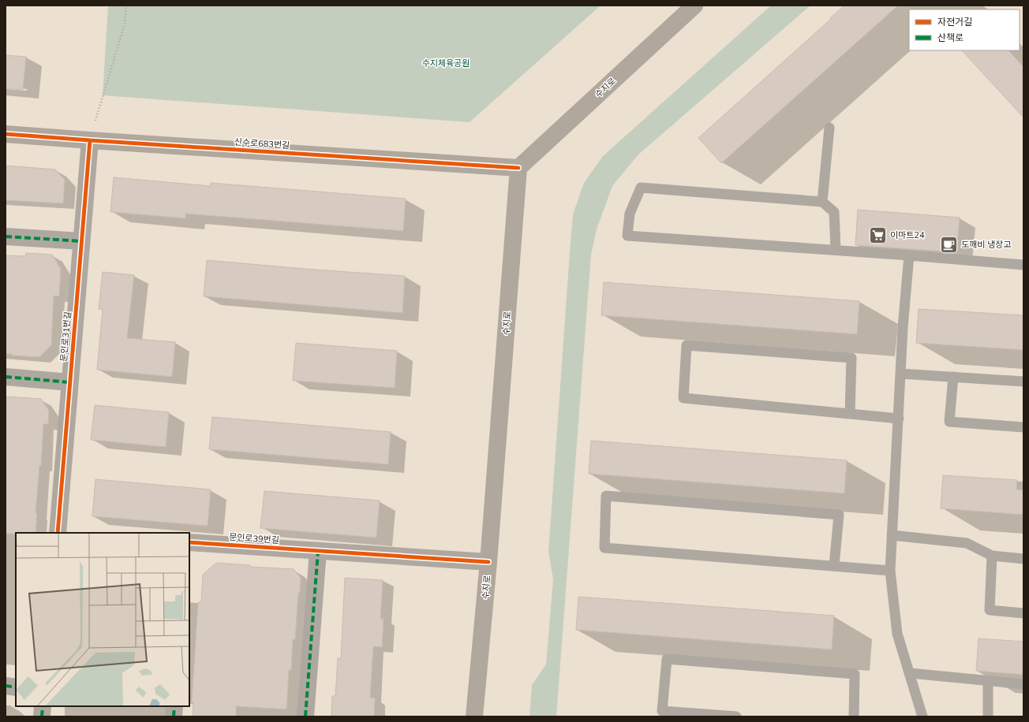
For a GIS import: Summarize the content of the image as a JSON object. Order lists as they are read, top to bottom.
{
  "streets": {
    "main road": ["수지로", "신수로683번길"],
    "street": ["문인로31번길", "문인로39번길"]
  },
  "crossings": [
    ["수지로", "신수로683번길"],
    ["수지로", "문인로39번길"],
    ["신수로683번길", "문인로31번길"]
  ],
  "parks": ["수지체육공원"],
  "places": {
    "supermarket": ["이마트24"],
    "cafe": ["도깨비 냉장고"]
  },
  "legend": ["자전거길", "산책로"]
}
